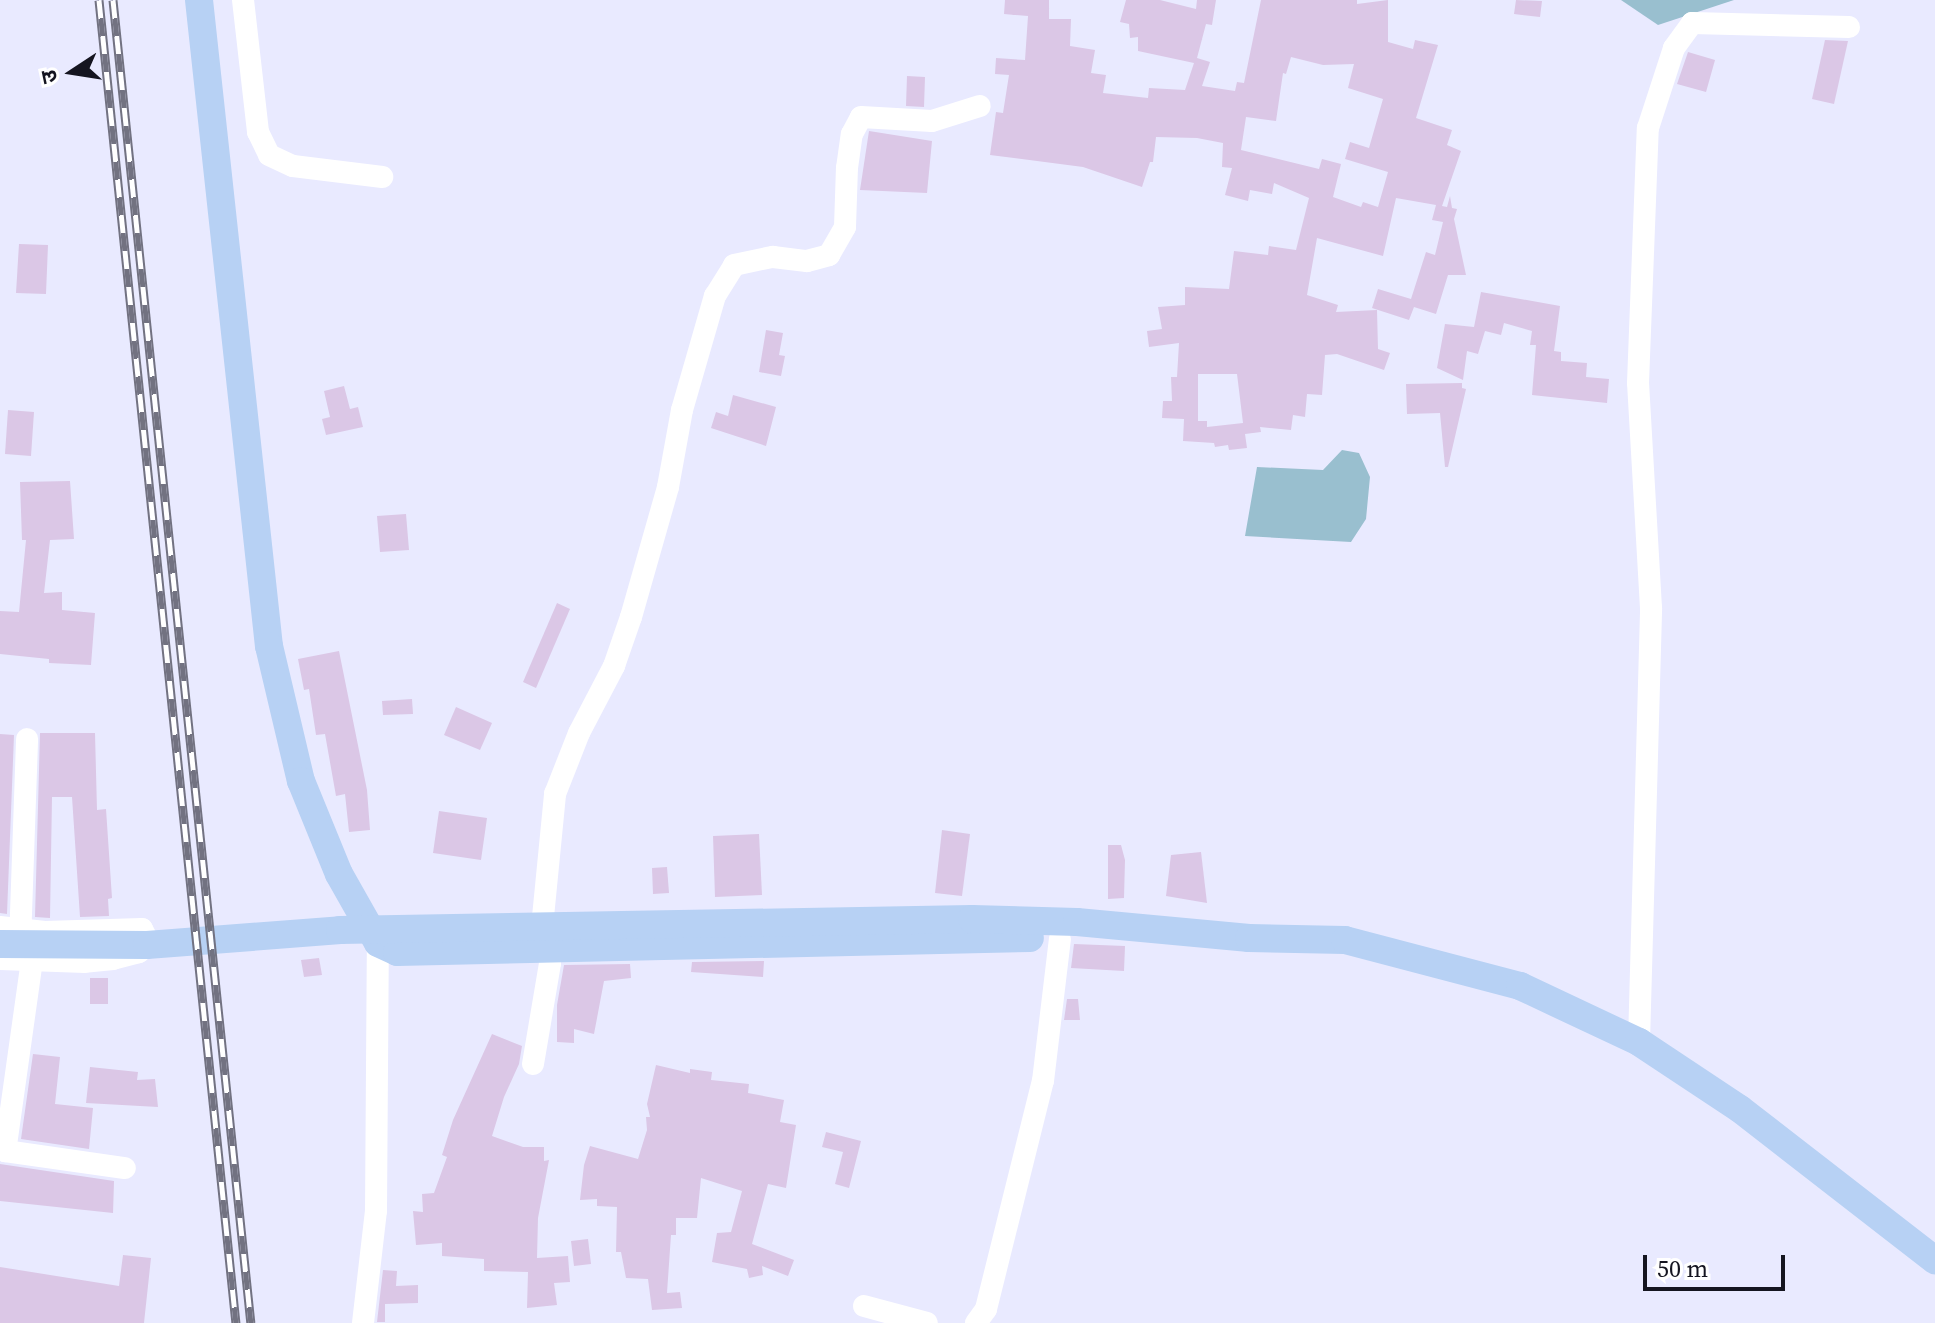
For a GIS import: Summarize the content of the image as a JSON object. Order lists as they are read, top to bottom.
{
  "scale_bar": "50 m",
  "north": "left"
}
